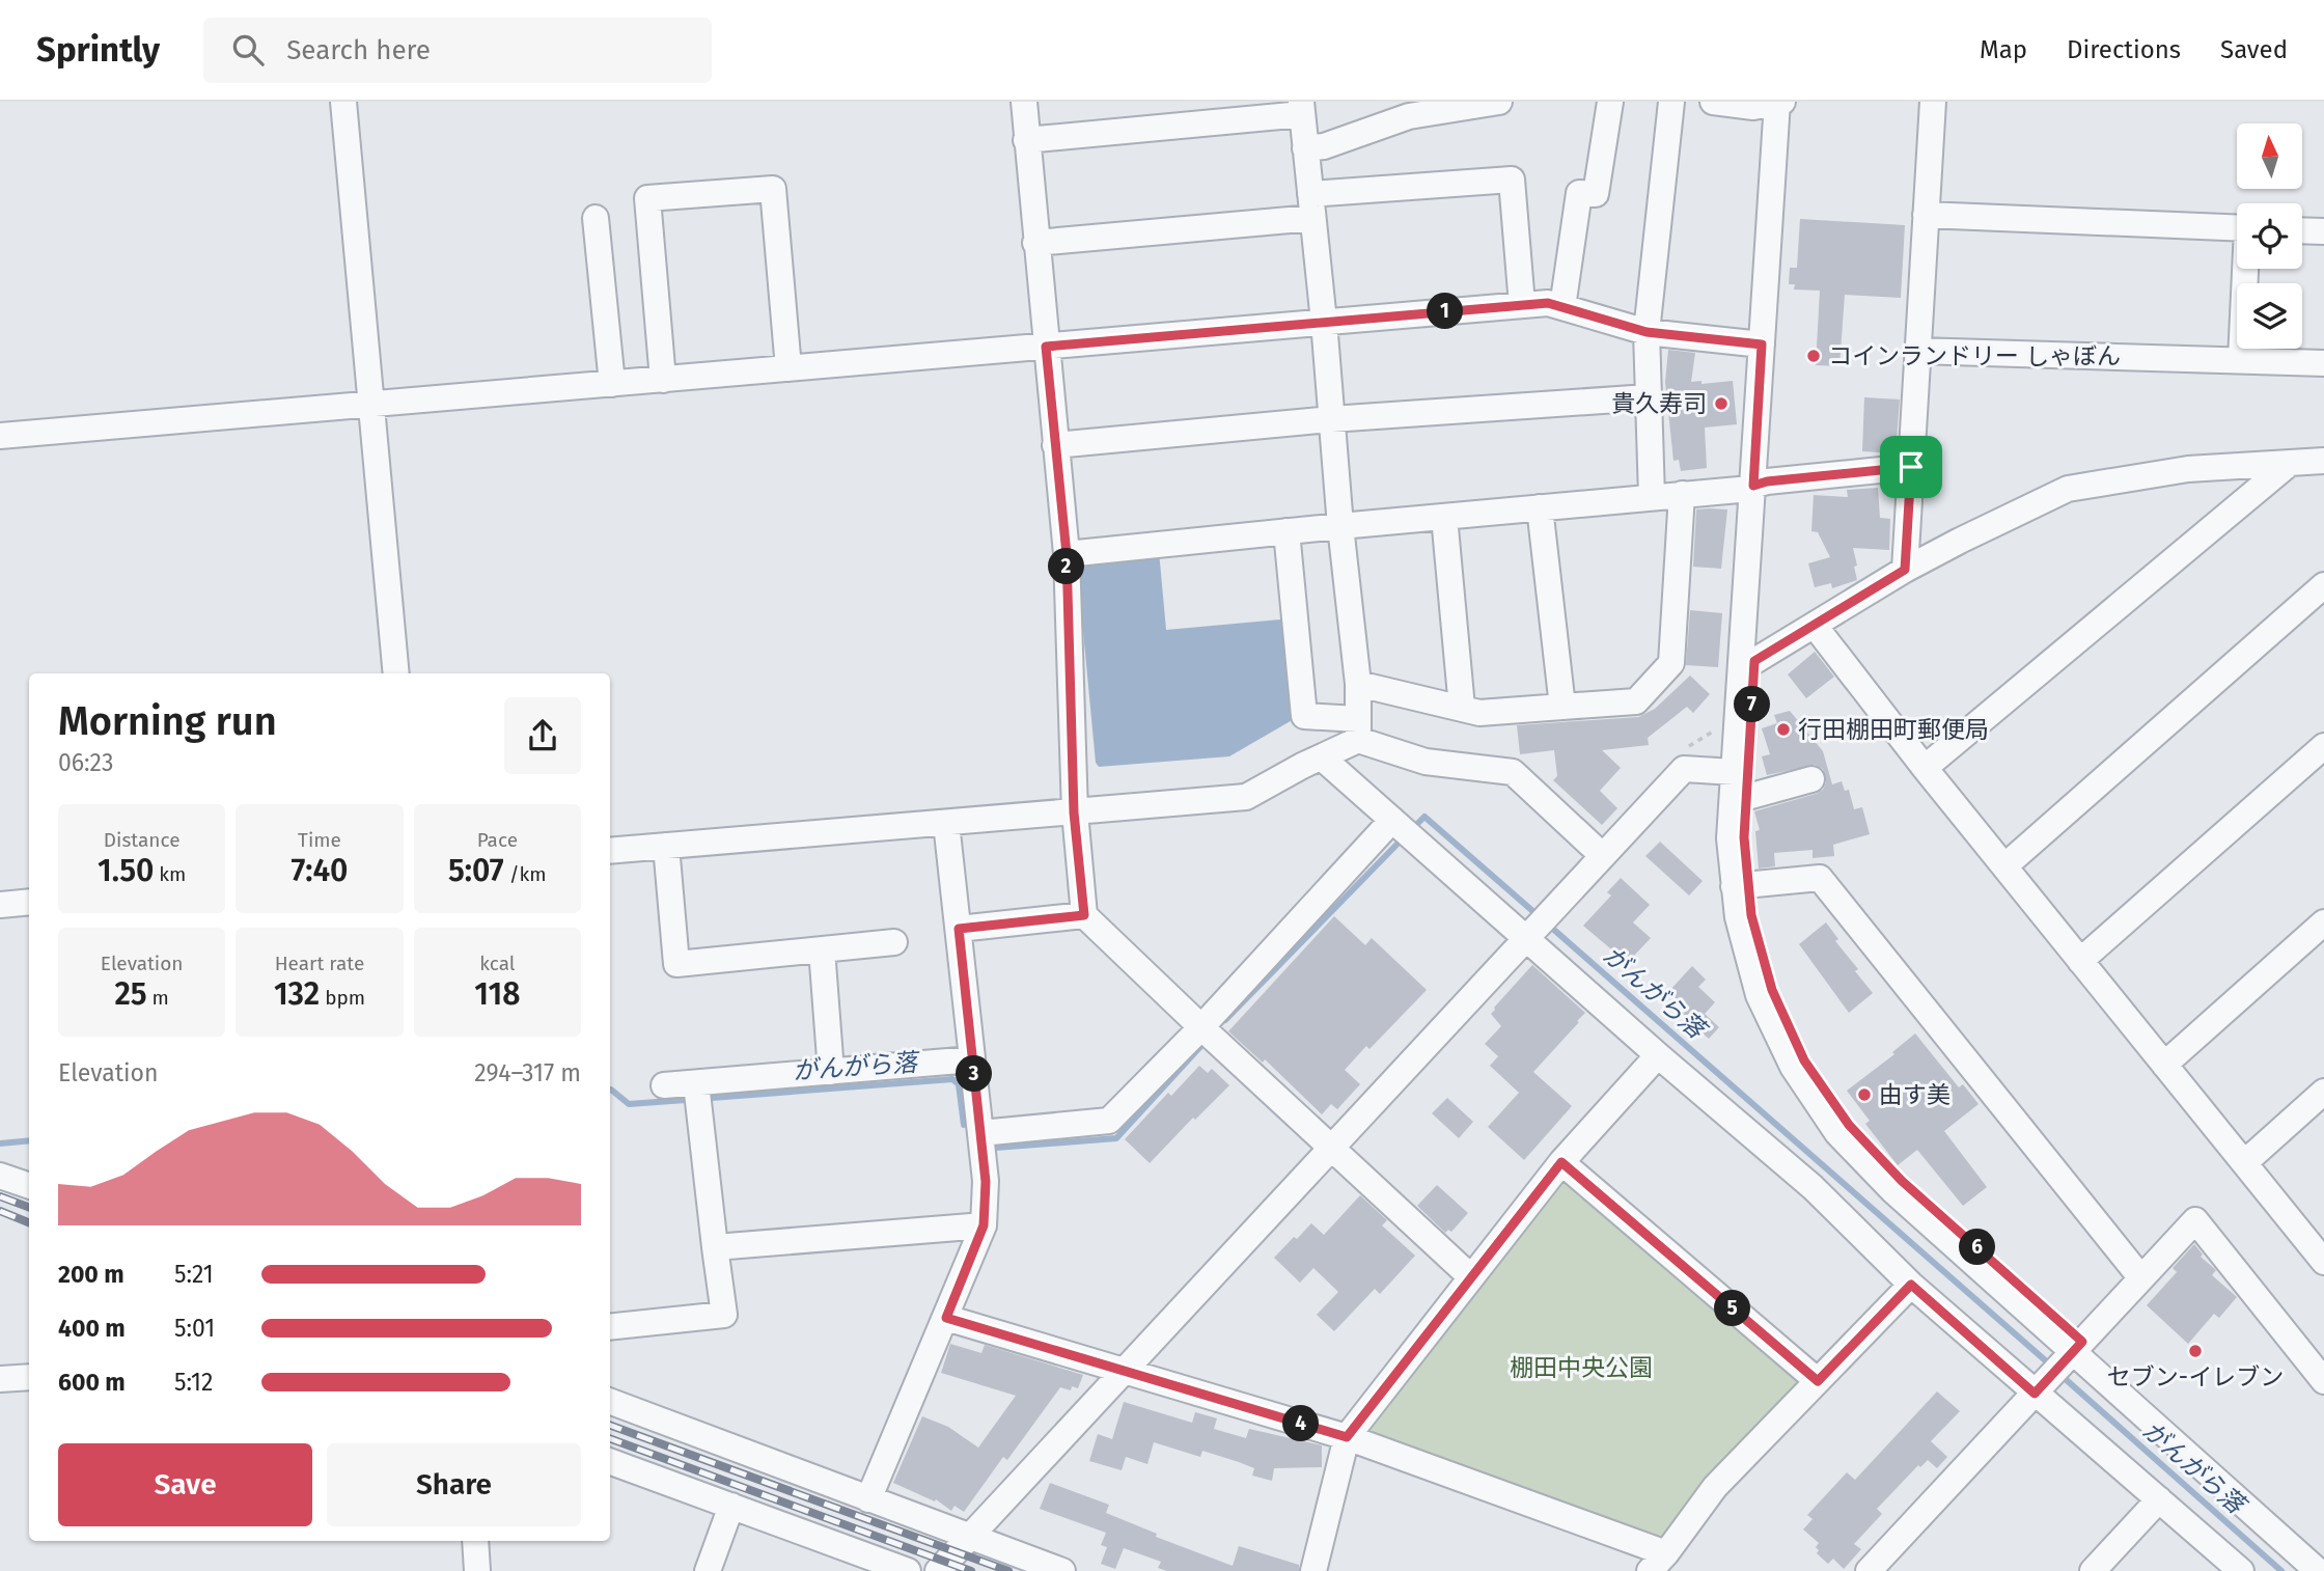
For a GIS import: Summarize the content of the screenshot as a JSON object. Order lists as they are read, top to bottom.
{
  "water": ["がんがら落"],
  "parks": ["棚田中央公園"],
  "places": [
    "コインランドリー しゃぼん",
    "貴久寿司",
    "行田棚田町郵便局",
    "由す美",
    "セブン-イレブン"
  ],
  "north": "top",
  "page": {
    "header": "Sprintly",
    "search": "Search here",
    "nav": ["Map", "Directions", "Saved"],
    "pins": [
      "1",
      "2",
      "7",
      "3",
      "6",
      "5",
      "4"
    ],
    "heading": ["Morning run", "06:23"],
    "stats": [
      ["Distance", "1.50 km"],
      ["Time", "7:40"],
      ["Pace", "5:07 /km"],
      ["Elevation", "25 m"],
      ["Heart rate", "132 bpm"],
      ["kcal", "118"]
    ],
    "chart": ["Elevation", "294–317 m"],
    "list": [
      {
        "name": "200 m",
        "note": "5:21"
      },
      {
        "name": "400 m",
        "note": "5:01"
      },
      {
        "name": "600 m",
        "note": "5:12"
      }
    ],
    "buttons": ["Save", "Share"]
  }
}
